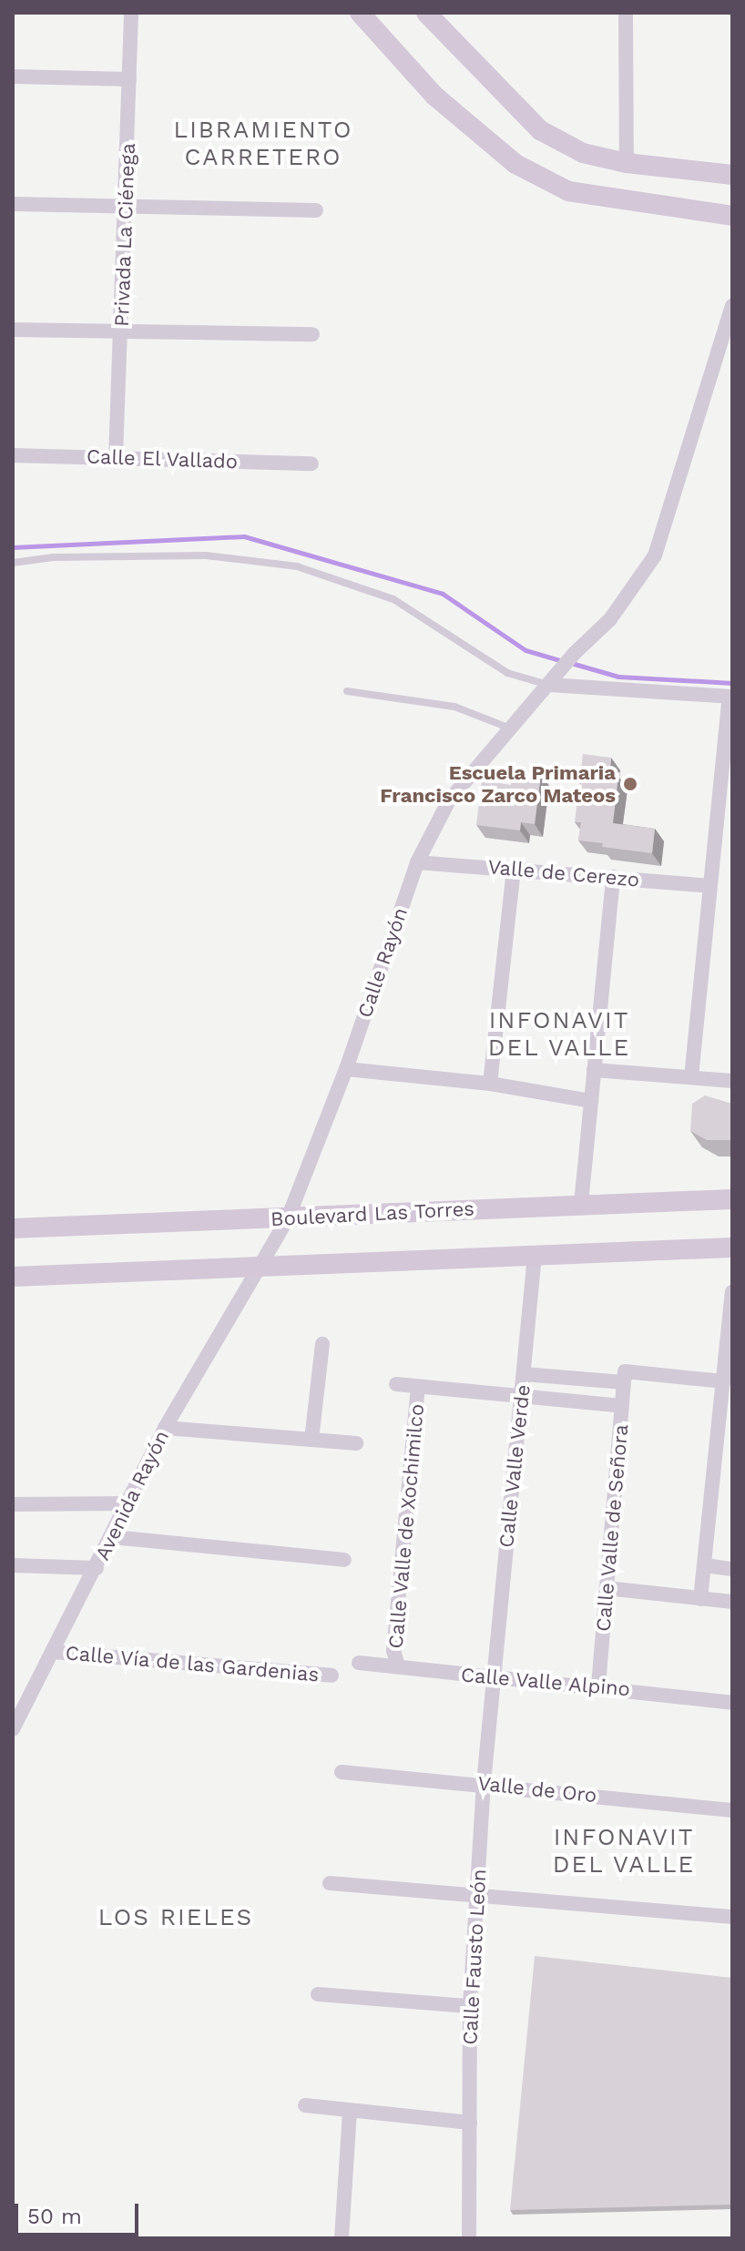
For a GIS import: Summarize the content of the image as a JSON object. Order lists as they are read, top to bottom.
{
  "streets": {
    "street": [
      "Privada La Ciénega",
      "Calle El Vallado",
      "Valle de Cerezo",
      "Calle Rayón",
      "Boulevard Las Torres",
      "Calle Valle Verde",
      "Avenida Rayón",
      "Calle Valle de Xochimilco",
      "Calle Valle de Señora",
      "Calle Vía de las Gardenias",
      "Calle Valle Alpino",
      "Valle de Oro",
      "Calle Fausto León"
    ]
  },
  "crossings": [
    ["Privada La Ciénega", "Calle El Vallado"],
    ["Valle de Cerezo", "Calle Rayón"],
    ["Calle Rayón", "Boulevard Las Torres"],
    ["Calle Rayón", "Avenida Rayón"],
    ["Calle Valle Verde", "Calle Valle Alpino"],
    ["Calle Valle Verde", "Calle Fausto León"],
    ["Avenida Rayón", "Calle Vía de las Gardenias"],
    ["Calle Valle de Xochimilco", "Calle Valle Alpino"],
    ["Calle Valle de Señora", "Calle Valle Alpino"],
    ["Calle Valle Alpino", "Calle Fausto León"],
    ["Valle de Oro", "Calle Fausto León"]
  ],
  "districts": [
    "LIBRAMIENTO CARRETERO",
    "INFONAVIT DEL VALLE",
    "INFONAVIT DEL VALLE",
    "LOS RIELES"
  ],
  "places": ["Escuela Primaria Francisco Zarco Mateos"],
  "scale_bar": "50 m"
}
